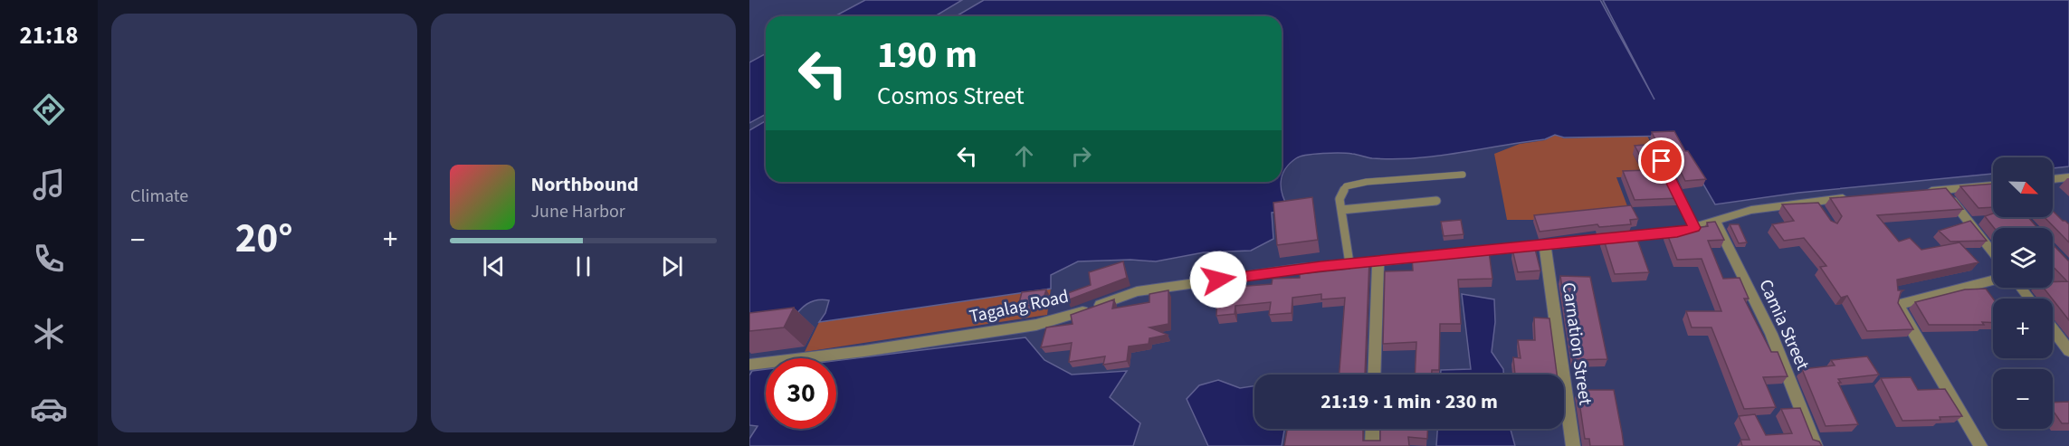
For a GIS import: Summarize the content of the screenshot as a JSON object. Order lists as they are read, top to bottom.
{
  "streets": {
    "street": ["Tagalag Road", "Camia Street", "Carnation Street"]
  },
  "crossings": [
    ["Tagalag Road", "Camia Street"],
    ["Tagalag Road", "Carnation Street"]
  ],
  "north": "bottom right",
  "page": {
    "tabs": "21:18",
    "tile": "Climate",
    "turn": ["190 m", "Cosmos Street"],
    "map_buttons": ["+", "−"],
    "song": ["Northbound", "June Harbor"],
    "heat": ["−", "20°", "+"],
    "limit": "30",
    "trip": "21:19 · 1 min · 230 m"
  }
}
